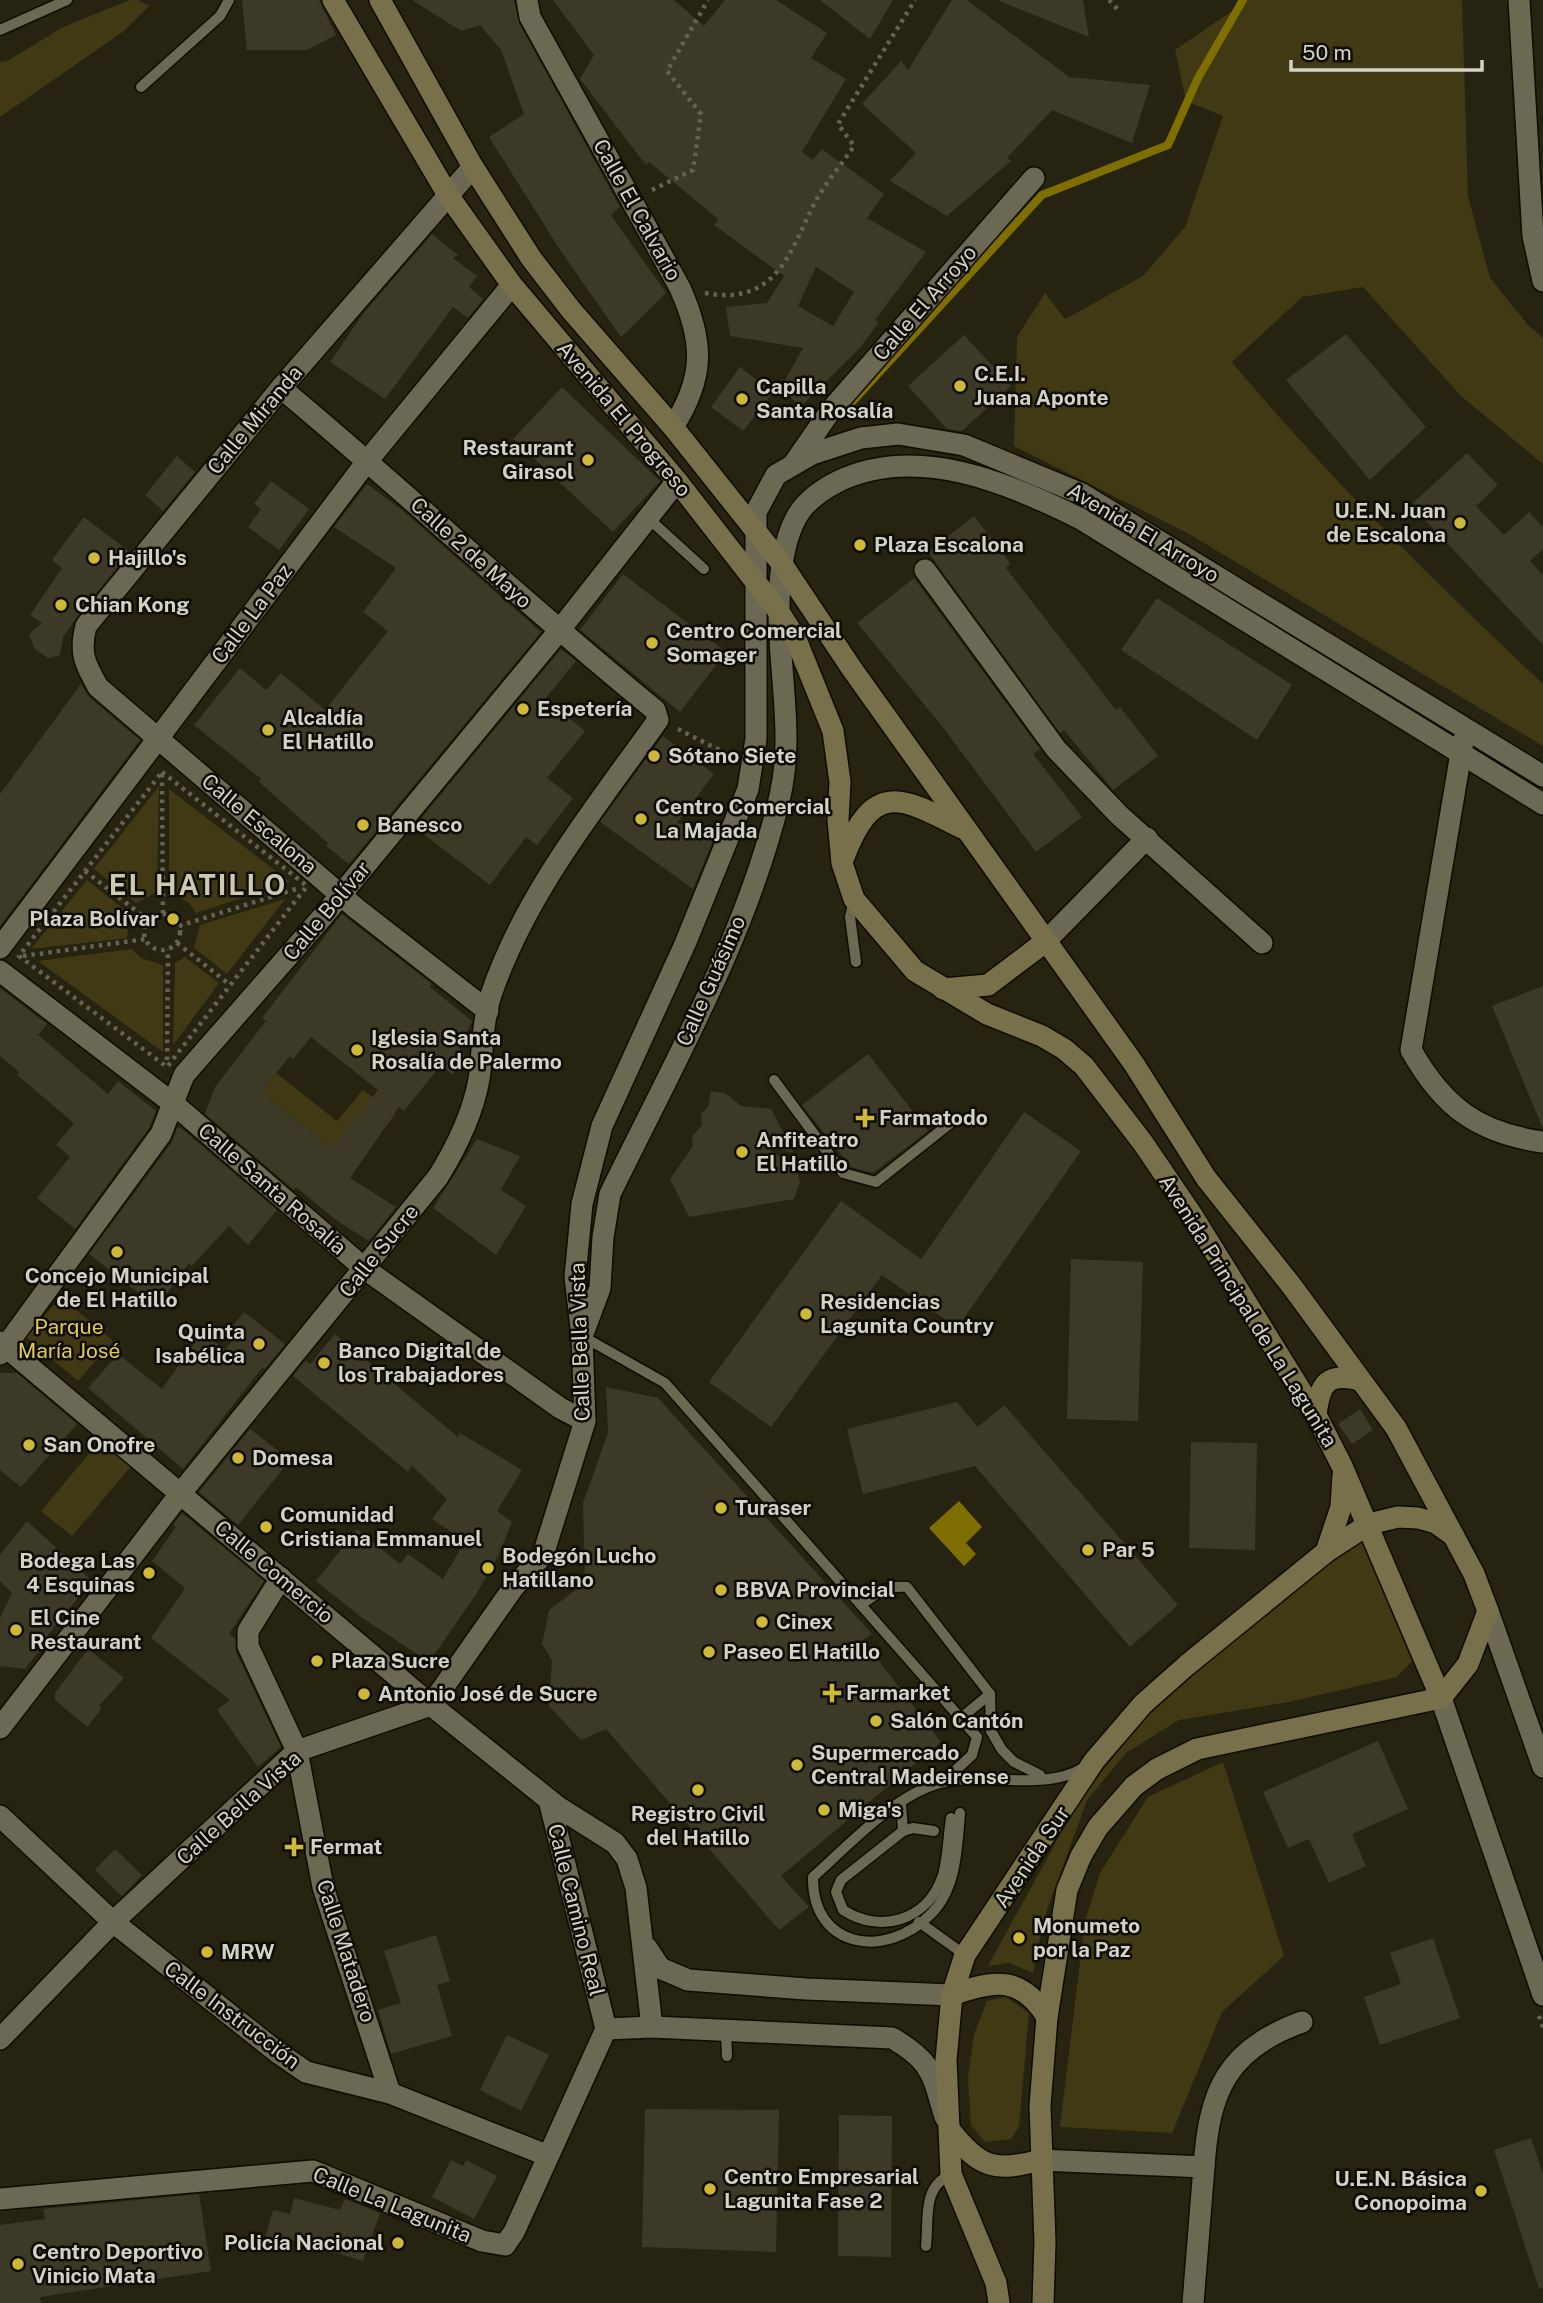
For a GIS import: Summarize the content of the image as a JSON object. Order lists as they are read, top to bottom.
{
  "streets": {
    "street": [
      "Calle El Calvario",
      "Calle El Arroyo",
      "Avenida El Progreso",
      "Calle Miranda",
      "Avenida El Arroyo",
      "Calle 2 de Mayo",
      "Calle La Paz",
      "Calle Escalona",
      "Calle Bolívar",
      "Calle Guásimo",
      "Calle Santa Rosalía",
      "Calle Sucre",
      "Avenida Principal de La Lagunita",
      "Calle Bella Vista",
      "Calle Comercio",
      "Avenida Sur",
      "Calle Camino Real",
      "Calle Matadero",
      "Calle Instrucción",
      "Calle La Lagunita"
    ]
  },
  "crossings": [
    ["Calle El Calvario", "Avenida El Progreso"],
    ["Calle El Arroyo", "Avenida El Arroyo"],
    ["Avenida El Progreso", "Calle Miranda"],
    ["Avenida El Progreso", "Avenida El Arroyo"],
    ["Avenida El Progreso", "Calle La Paz"],
    ["Avenida El Progreso", "Calle Bolívar"],
    ["Avenida El Progreso", "Calle Guásimo"],
    ["Avenida El Progreso", "Avenida Principal de La Lagunita"],
    ["Avenida El Progreso", "Calle Bella Vista"],
    ["Calle Miranda", "Calle 2 de Mayo"],
    ["Calle Miranda", "Calle Escalona"],
    ["Avenida El Arroyo", "Calle Guásimo"],
    ["Avenida El Arroyo", "Calle Bella Vista"],
    ["Calle 2 de Mayo", "Calle La Paz"],
    ["Calle 2 de Mayo", "Calle Bolívar"],
    ["Calle 2 de Mayo", "Calle Sucre"],
    ["Calle La Paz", "Calle Escalona"],
    ["Calle Escalona", "Calle Bolívar"],
    ["Calle Escalona", "Calle Sucre"],
    ["Calle Bolívar", "Calle Santa Rosalía"],
    ["Calle Bolívar", "Calle Comercio"],
    ["Calle Guásimo", "Calle Bella Vista"],
    ["Calle Santa Rosalía", "Calle Sucre"],
    ["Calle Santa Rosalía", "Calle Bella Vista"],
    ["Calle Sucre", "Calle Comercio"],
    ["Avenida Principal de La Lagunita", "Avenida Sur"],
    ["Calle Bella Vista", "Calle Comercio"],
    ["Calle Bella Vista", "Calle Matadero"],
    ["Calle Bella Vista", "Calle Instrucción"],
    ["Calle Comercio", "Calle Camino Real"],
    ["Calle Comercio", "Calle Matadero"],
    ["Avenida Sur", "Calle Camino Real"],
    ["Calle Camino Real", "Calle La Lagunita"],
    ["Calle Matadero", "Calle Instrucción"],
    ["Calle Instrucción", "Calle La Lagunita"]
  ],
  "districts": ["EL HATILLO"],
  "parks": ["Parque María José"],
  "places": {
    "other": [
      "C.E.I. Juana Aponte",
      "Capilla Santa Rosalía",
      "Restaurant Girasol",
      "U.E.N. Juan de Escalona",
      "Plaza Escalona",
      "Hajillo's",
      "Chian Kong",
      "Centro Comercial Somager",
      "Espetería",
      "Alcaldía El Hatillo",
      "Sótano Siete",
      "Centro Comercial La Majada",
      "Banesco",
      "Plaza Bolívar",
      "Iglesia Santa Rosalía de Palermo",
      "Anfiteatro El Hatillo",
      "Concejo Municipal de El Hatillo",
      "Residencias Lagunita Country",
      "Quinta Isabélica",
      "Banco Digital de los Trabajadores",
      "San Onofre",
      "Domesa",
      "Turaser",
      "Comunidad Cristiana Emmanuel",
      "Par 5",
      "Bodegón Lucho Hatillano",
      "Bodega Las 4 Esquinas",
      "BBVA Provincial",
      "Cinex",
      "El Cine Restaurant",
      "Paseo El Hatillo",
      "Plaza Sucre",
      "Antonio José de Sucre",
      "Salón Cantón",
      "Supermercado Central Madeirense",
      "Registro Civil del Hatillo",
      "Miga's",
      "Monumeto por la Paz",
      "MRW",
      "Centro Empresarial Lagunita Fase 2",
      "U.E.N. Básica Conopoima",
      "Policía Nacional",
      "Centro Deportivo Vinicio Mata"
    ],
    "health": ["Farmatodo", "Farmarket", "Fermat"]
  },
  "scale_bar": "50 m"
}
